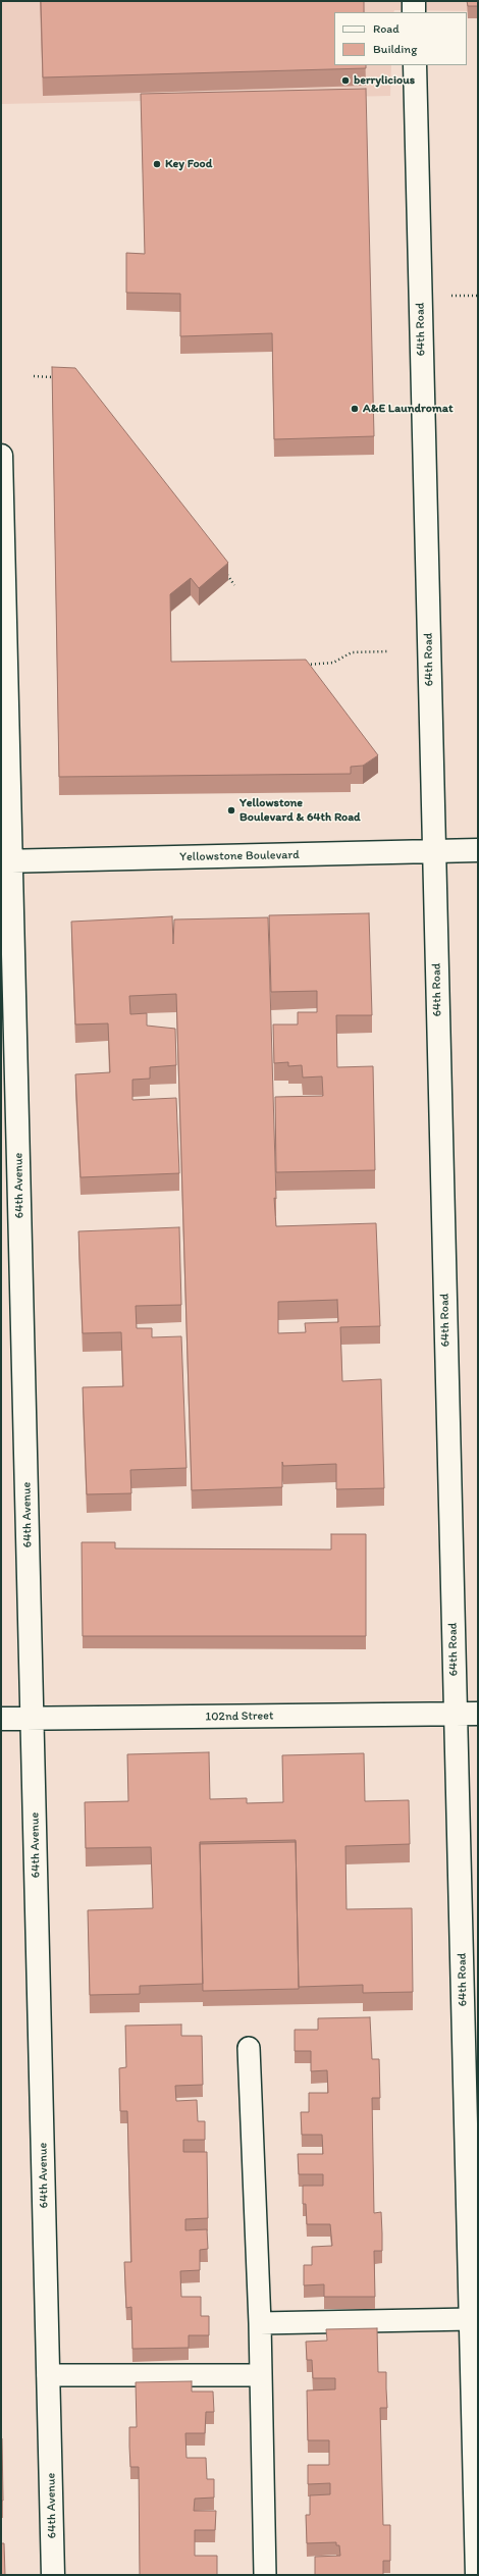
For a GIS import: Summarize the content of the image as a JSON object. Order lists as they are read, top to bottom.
{
  "streets": {
    "street": [
      "64th Road",
      "Yellowstone Boulevard",
      "64th Avenue",
      "102nd Street"
    ]
  },
  "crossings": [
    ["64th Road", "Yellowstone Boulevard"],
    ["64th Road", "102nd Street"],
    ["Yellowstone Boulevard", "64th Avenue"],
    ["64th Avenue", "102nd Street"]
  ],
  "places": [
    "berrylicious",
    "Key Food",
    "A&E Laundromat",
    "Yellowstone Boulevard & 64th Road"
  ],
  "legend": ["Road", "Building"]
}
